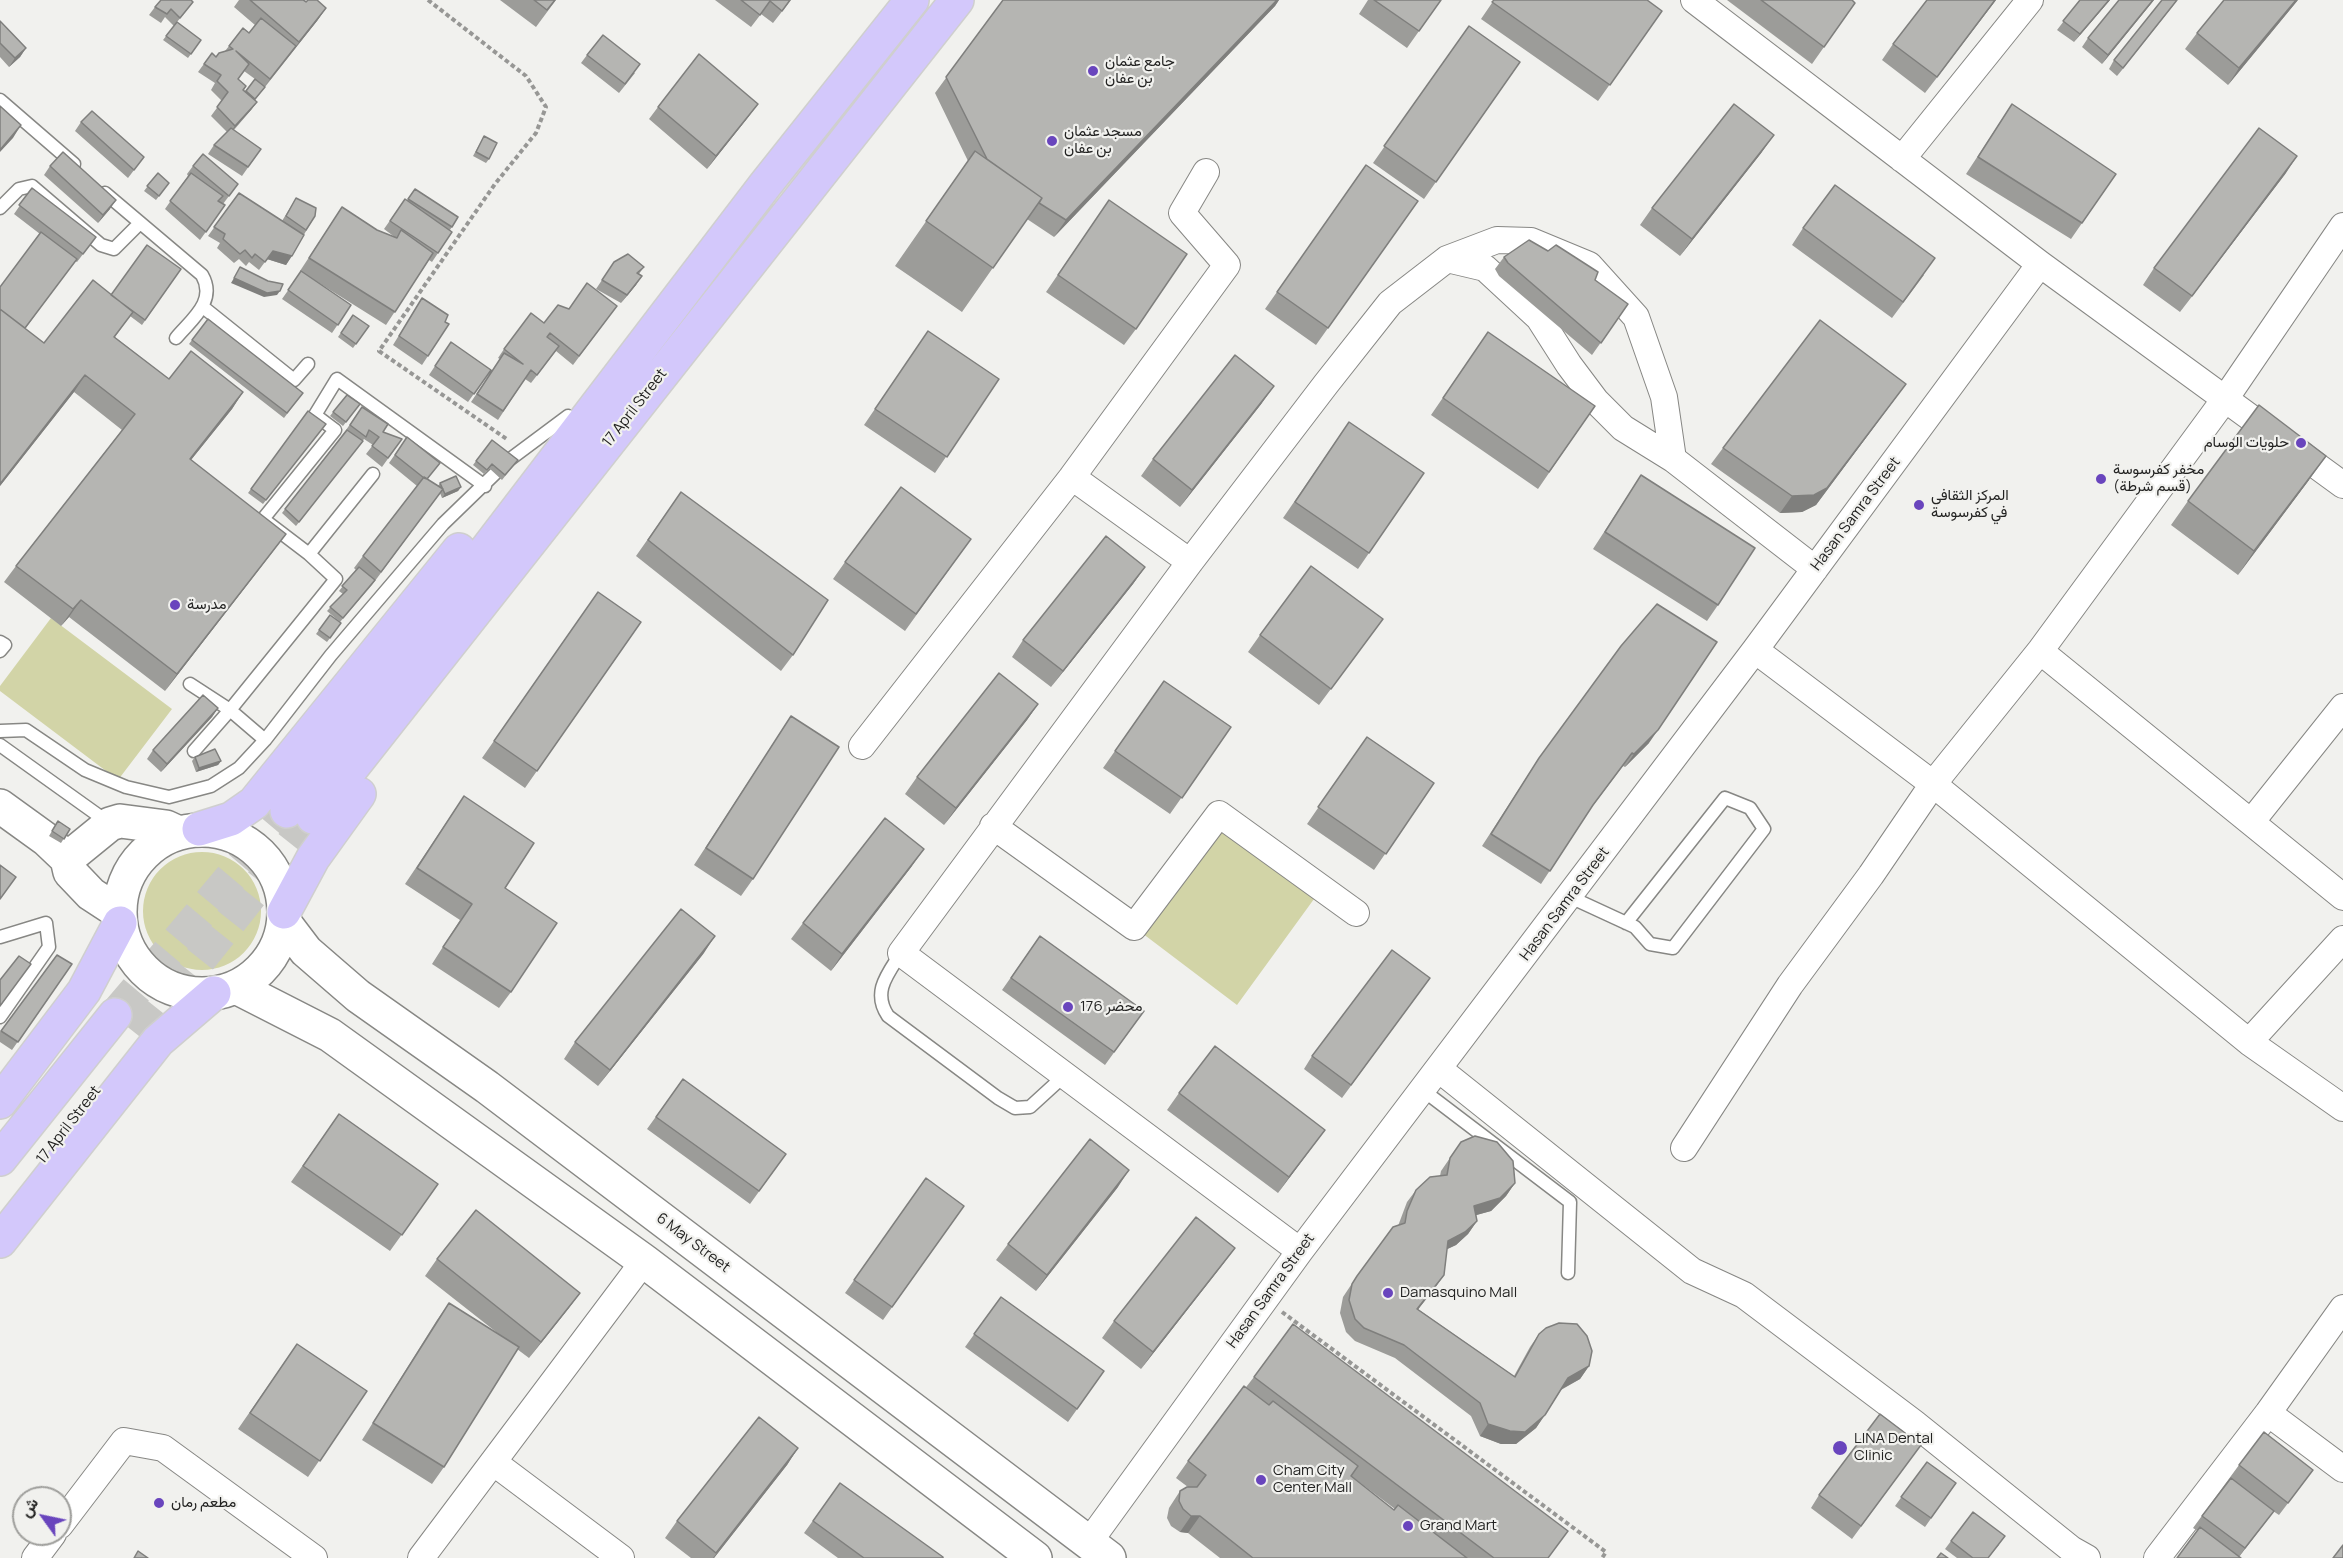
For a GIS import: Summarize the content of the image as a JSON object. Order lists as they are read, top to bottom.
{
  "streets": {
    "main road": ["17 April Street", "6 May Street"],
    "street": ["Hasan Samra Street"]
  },
  "crossings": [
    ["Hasan Samra Street", "6 May Street"]
  ],
  "places": [
    "جامع عثمان بن عفان",
    "مسجد عثمان بن عفان",
    "حلويات الوسام",
    "مخفر كفرسوسة (قسم شرطة)",
    "المركز الثقافي في كفرسوسة",
    "مدرسة",
    "محضر 176",
    "Damasquino Mall",
    "LINA Dental Clinic",
    "Cham City Center Mall",
    "مطعم رمان",
    "Grand Mart"
  ],
  "north": "top left"
}
